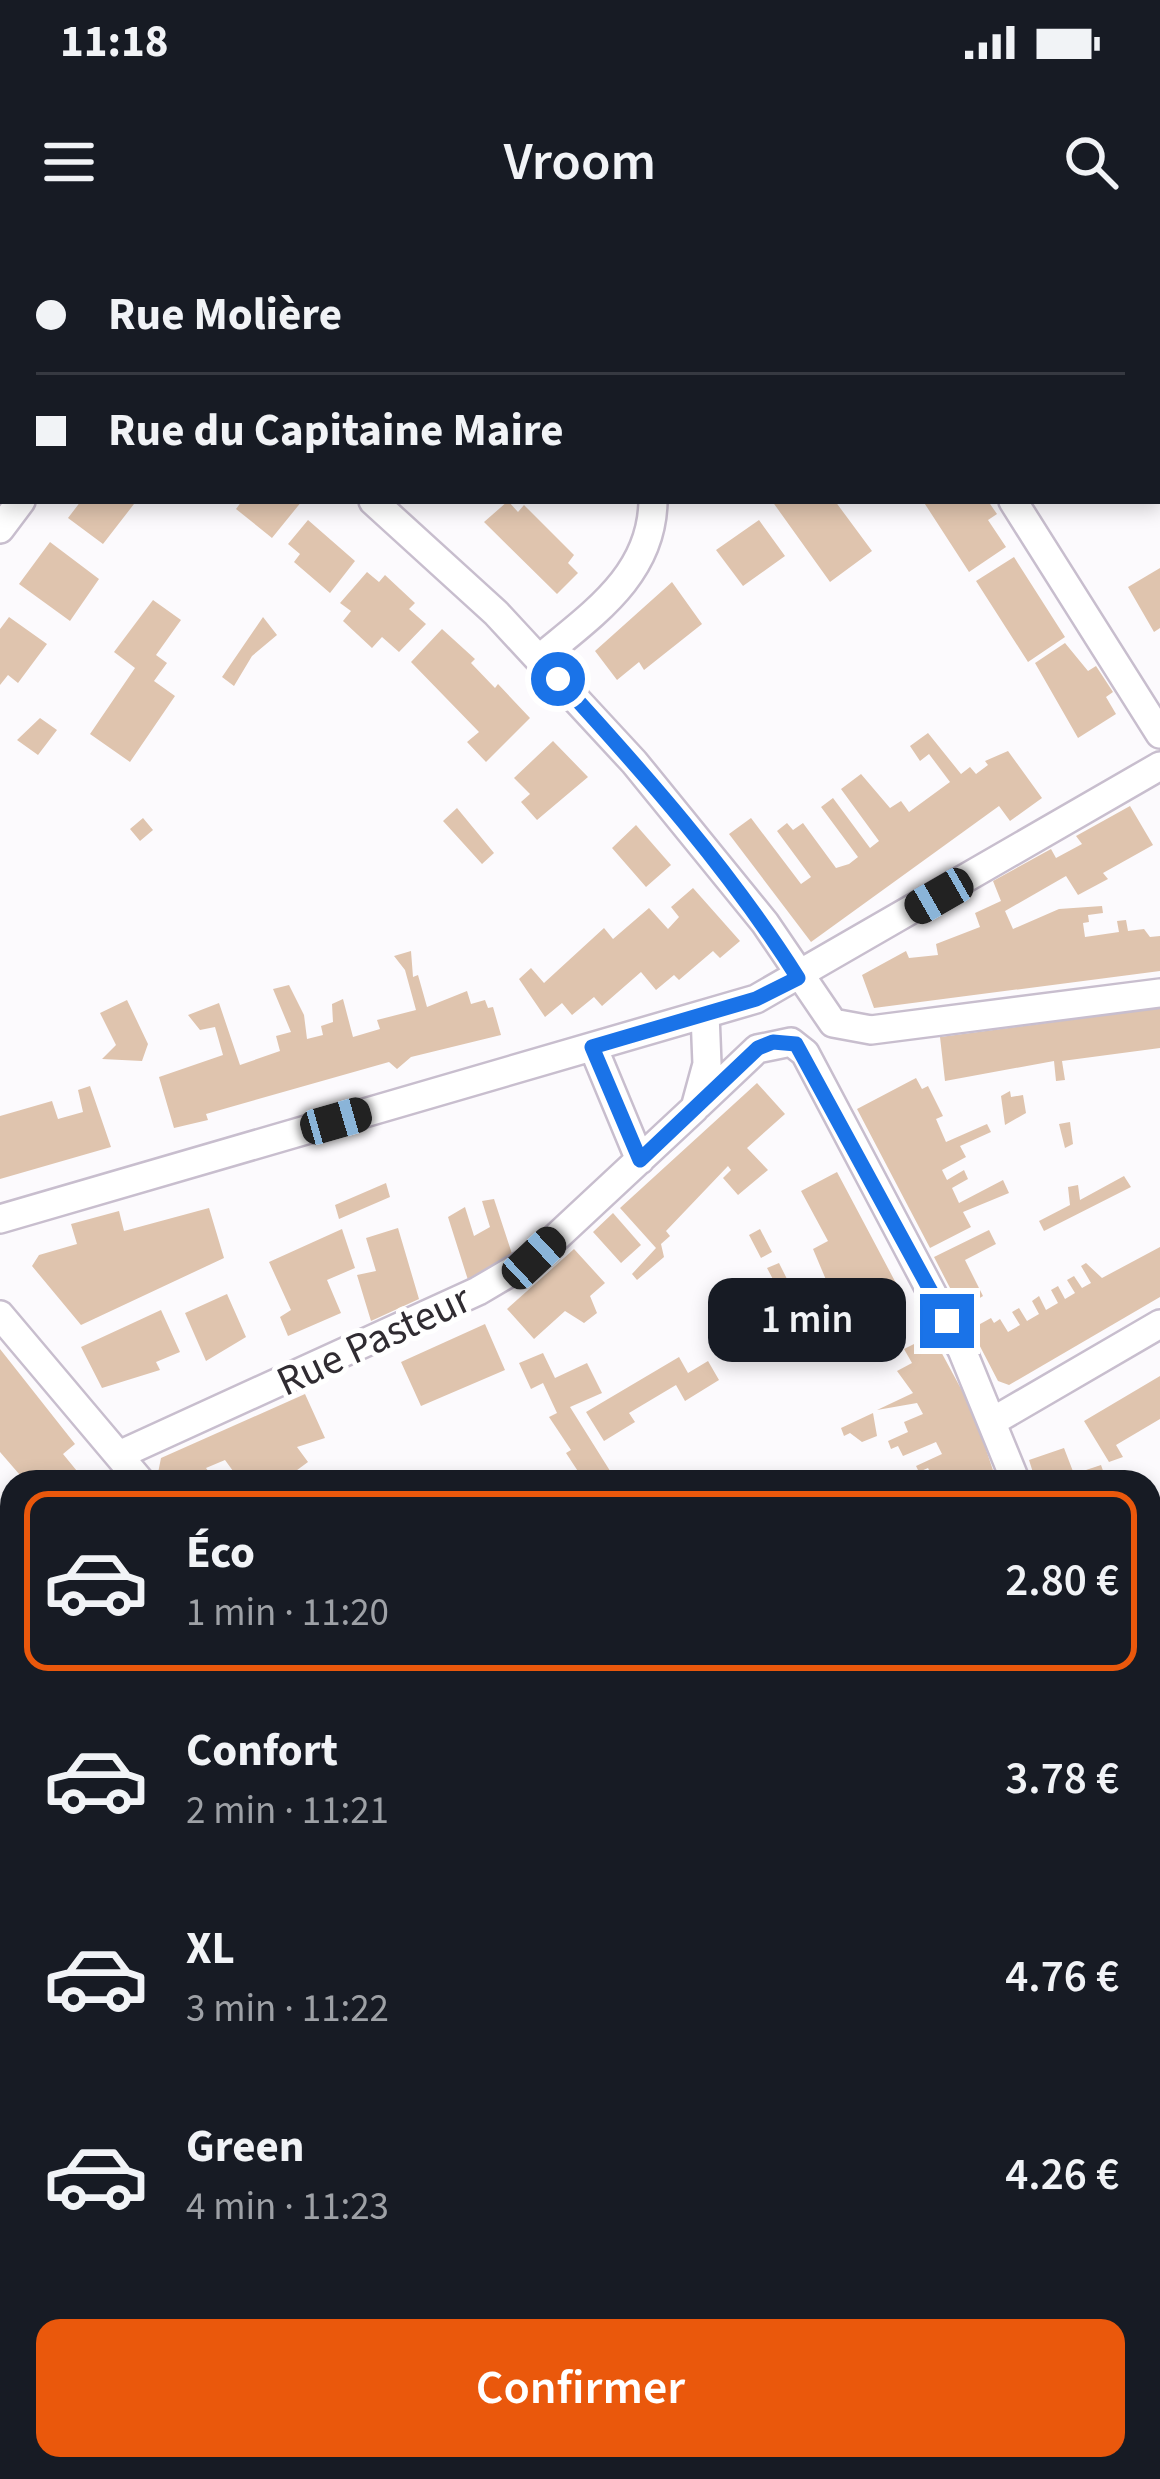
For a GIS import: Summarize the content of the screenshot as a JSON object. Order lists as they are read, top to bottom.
{
  "streets": {
    "street": ["Rue Pasteur"]
  },
  "page": {
    "status": "11:18",
    "header": "Vroom",
    "banner": ["Rue Molière", "Rue du Capitaine Maire"],
    "bubble": "1 min",
    "list": [
      {
        "name": "Éco",
        "note": "1 min · 11:20",
        "value": "2.80 €"
      },
      {
        "name": "Confort",
        "note": "2 min · 11:21",
        "value": "3.78 €"
      },
      {
        "name": "XL",
        "note": "3 min · 11:22",
        "value": "4.76 €"
      },
      {
        "name": "Green",
        "note": "4 min · 11:23",
        "value": "4.26 €"
      }
    ],
    "buttons": "Confirmer"
  }
}
